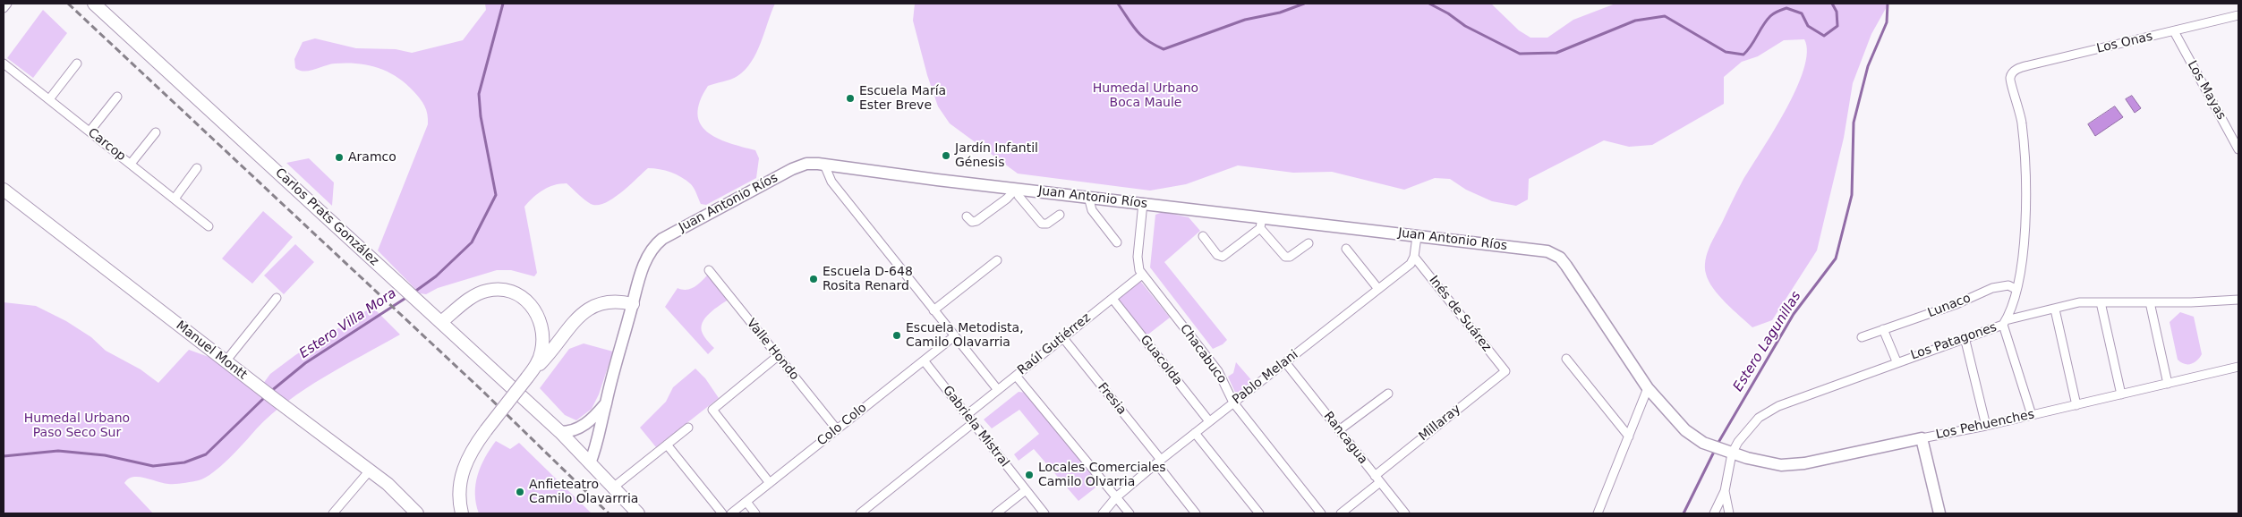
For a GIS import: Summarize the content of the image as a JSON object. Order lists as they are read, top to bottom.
{
  "streets": {
    "main road": ["Carlos Prats González", "Manuel Montt"],
    "street": [
      "Los Onas",
      "Los Mayas",
      "Carcop",
      "Juan Antonio Ríos",
      "Lunaco",
      "Inés de Suárez",
      "Los Patagones",
      "Raúl Gutiérrez",
      "Valle Hondo",
      "Chacabuco",
      "Guacolda",
      "Pablo Melani",
      "Fresia",
      "Millaray",
      "Colo Colo",
      "Los Pehuenches",
      "Gabriela Mistral",
      "Rancagua"
    ]
  },
  "crossings": [
    ["Los Onas", "Los Mayas"],
    ["Los Onas", "Los Patagones"],
    ["Juan Antonio Ríos", "Carlos Prats González"],
    ["Juan Antonio Ríos", "Los Patagones"],
    ["Juan Antonio Ríos", "Chacabuco"],
    ["Juan Antonio Ríos", "Los Pehuenches"],
    ["Lunaco", "Los Patagones"],
    ["Inés de Suárez", "Pablo Melani"],
    ["Inés de Suárez", "Millaray"],
    ["Los Patagones", "Los Pehuenches"],
    ["Raúl Gutiérrez", "Chacabuco"],
    ["Raúl Gutiérrez", "Guacolda"],
    ["Raúl Gutiérrez", "Fresia"],
    ["Raúl Gutiérrez", "Gabriela Mistral"],
    ["Valle Hondo", "Colo Colo"],
    ["Chacabuco", "Pablo Melani"],
    ["Guacolda", "Pablo Melani"],
    ["Pablo Melani", "Fresia"],
    ["Pablo Melani", "Rancagua"],
    ["Millaray", "Rancagua"],
    ["Colo Colo", "Gabriela Mistral"]
  ],
  "water": ["Estero Villa Mora", "Estero Lagunillas"],
  "parks": ["Humedal Urbano Boca Maule", "Humedal Urbano Paso Seco Sur"],
  "places": [
    "Escuela María Ester Breve",
    "Jardín Infantil Génesis",
    "Aramco",
    "Escuela D-648 Rosita Renard",
    "Escuela Metodista, Camilo Olavarria",
    "Locales Comerciales Camilo Olvarria",
    "Anfieteatro Camilo Olavarrria"
  ]
}
